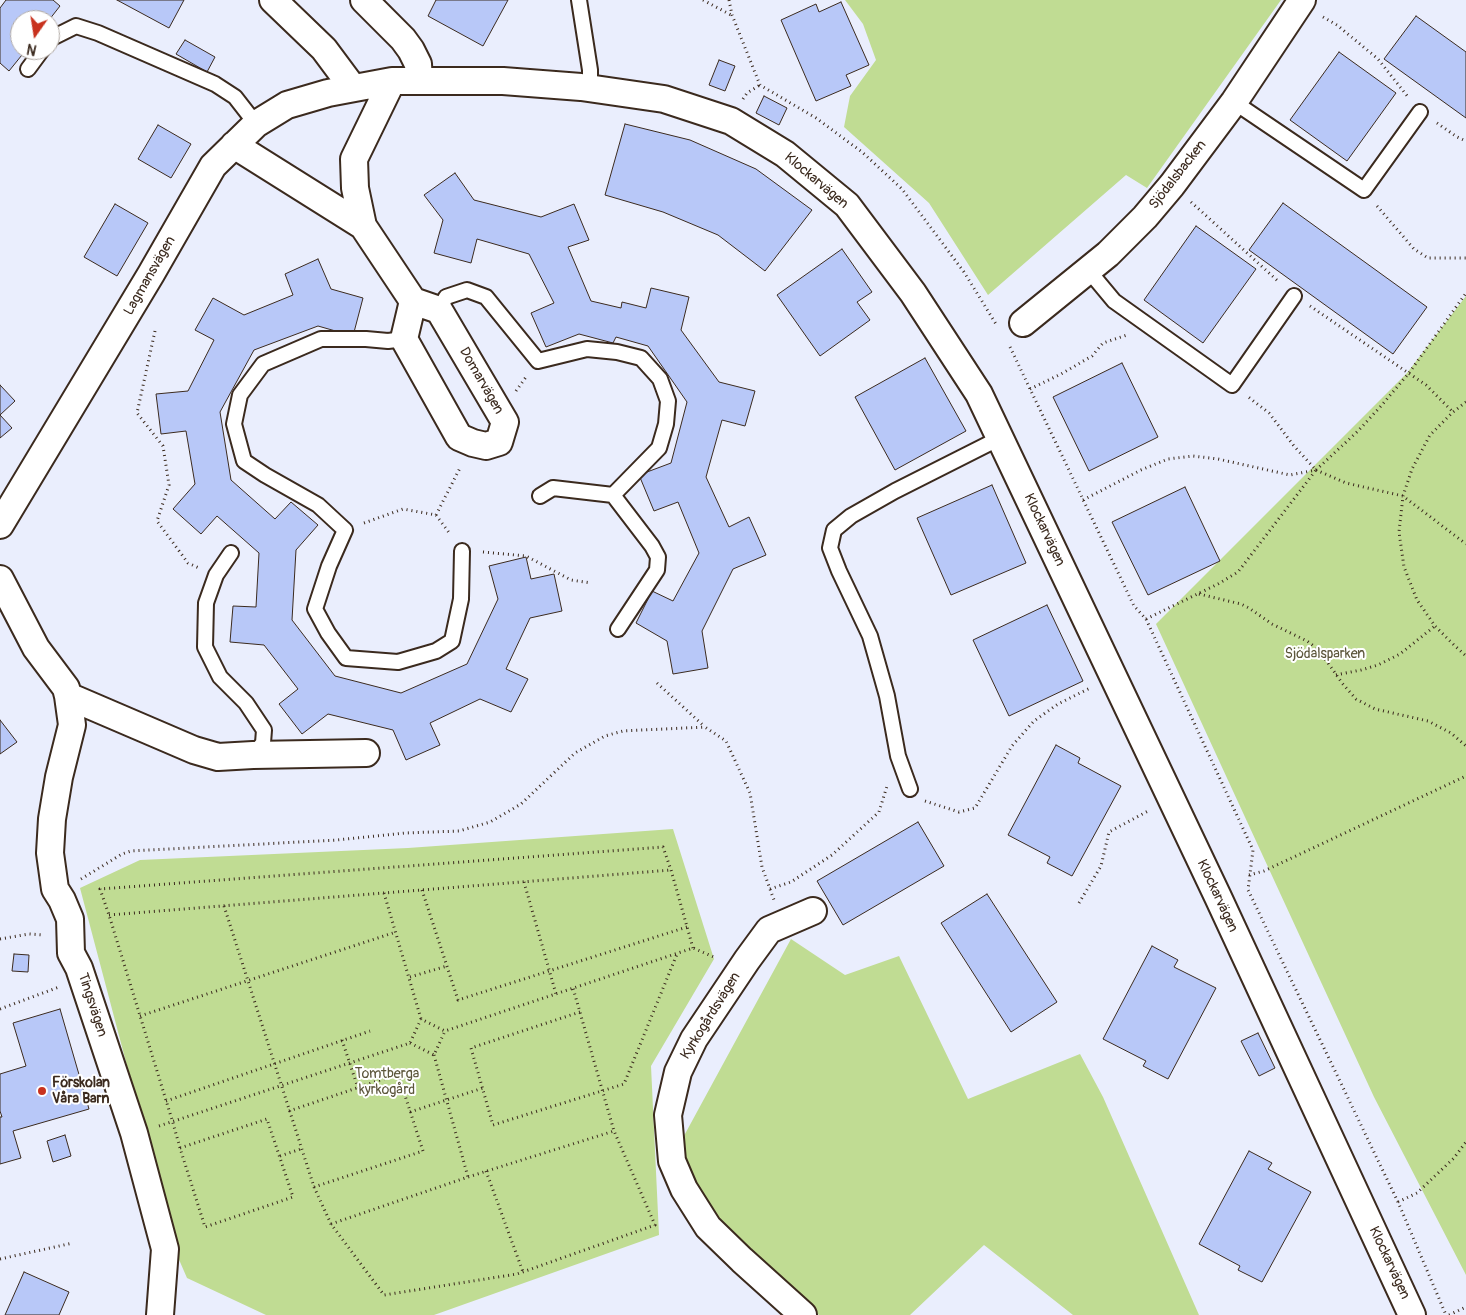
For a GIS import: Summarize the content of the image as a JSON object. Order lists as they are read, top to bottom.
{
  "streets": {
    "street": [
      "Sjödalsbacken",
      "Klockarvägen",
      "Lagmansvägen",
      "Domarvägen",
      "Tingsvägen",
      "Kyrkogårdsvägen"
    ]
  },
  "crossings": [
    ["Klockarvägen", "Lagmansvägen"]
  ],
  "parks": ["Sjödalsparken", "Tomtberga kyrkogård"],
  "places": ["Förskolan Våra Barn"],
  "north": "bottom"
}
